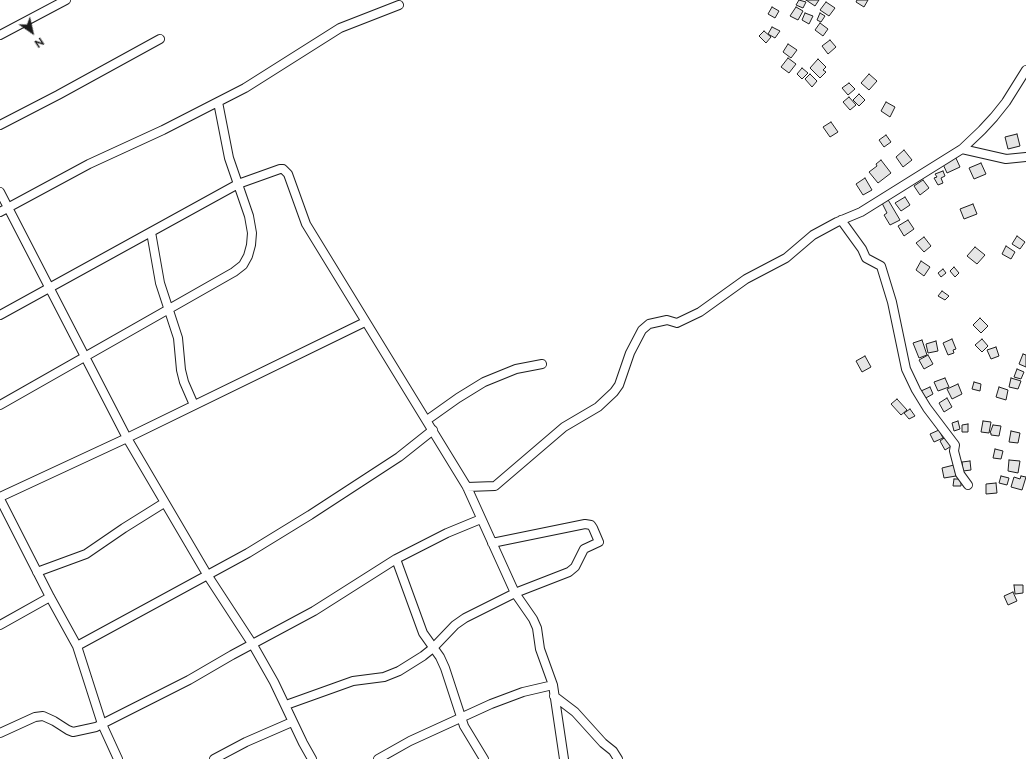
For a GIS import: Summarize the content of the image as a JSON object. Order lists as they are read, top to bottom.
{
  "north": "bottom right"
}
